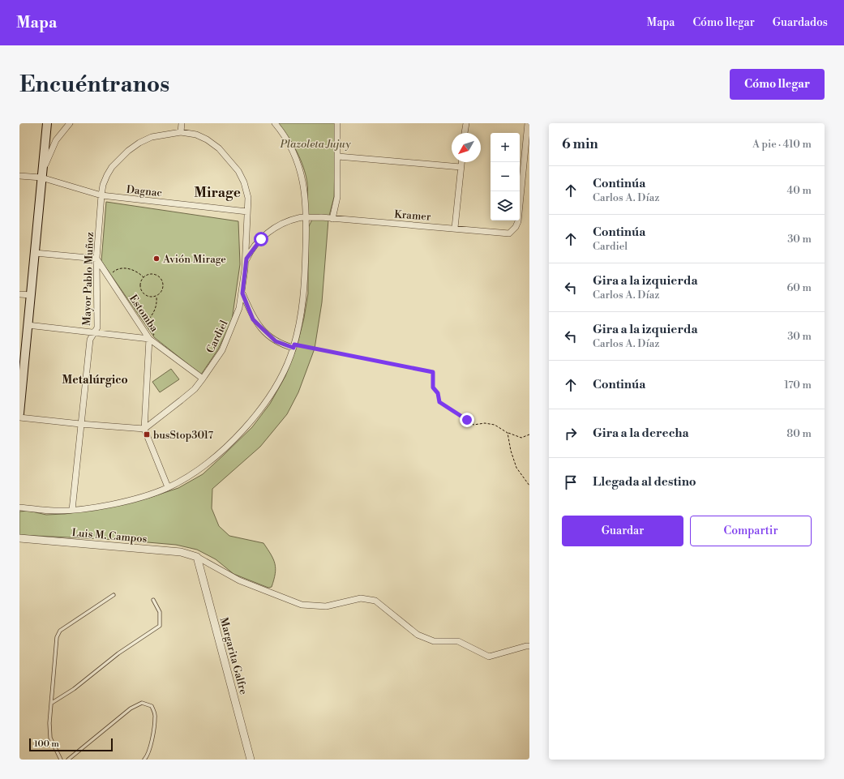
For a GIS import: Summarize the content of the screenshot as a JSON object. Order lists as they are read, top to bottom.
{
  "streets": {
    "street": [
      "Dagnac",
      "Kramer",
      "Mayor Pablo Muñoz",
      "Estomba",
      "Cardiel",
      "Luis M. Campos",
      "Margarita Galfre"
    ]
  },
  "crossings": [
    ["Dagnac", "Mayor Pablo Muñoz"],
    ["Dagnac", "Cardiel"],
    ["Kramer", "Cardiel"],
    ["Mayor Pablo Muñoz", "Estomba"],
    ["Mayor Pablo Muñoz", "Cardiel"],
    ["Estomba", "Cardiel"],
    ["Luis M. Campos", "Margarita Galfre"]
  ],
  "districts": ["Mirage", "Metalúrgico"],
  "parks": ["Plazoleta Jujuy"],
  "places": {
    "other": ["Avión Mirage"],
    "transit": ["busStop3017"]
  },
  "scale_bar": "100 m",
  "north": "bottom left",
  "page": {
    "header": "Mapa",
    "nav": ["Mapa", "Cómo llegar", "Guardados"],
    "buttons": [
      "Cómo llegar",
      ["Guardar", "Compartir"]
    ],
    "title": "Encuéntranos",
    "heading": ["6 min", "A pie · 410 m"],
    "map_buttons": ["+", "−"],
    "list": [
      ["Continúa", "Carlos A. Díaz", "40 m"],
      ["Continúa", "Cardiel", "30 m"],
      ["Gira a la izquierda", "Carlos A. Díaz", "60 m"],
      ["Gira a la izquierda", "Carlos A. Díaz", "30 m"],
      ["Continúa", "170 m"],
      ["Gira a la derecha", "80 m"],
      "Llegada al destino"
    ],
    "scale": "100 m"
  }
}
